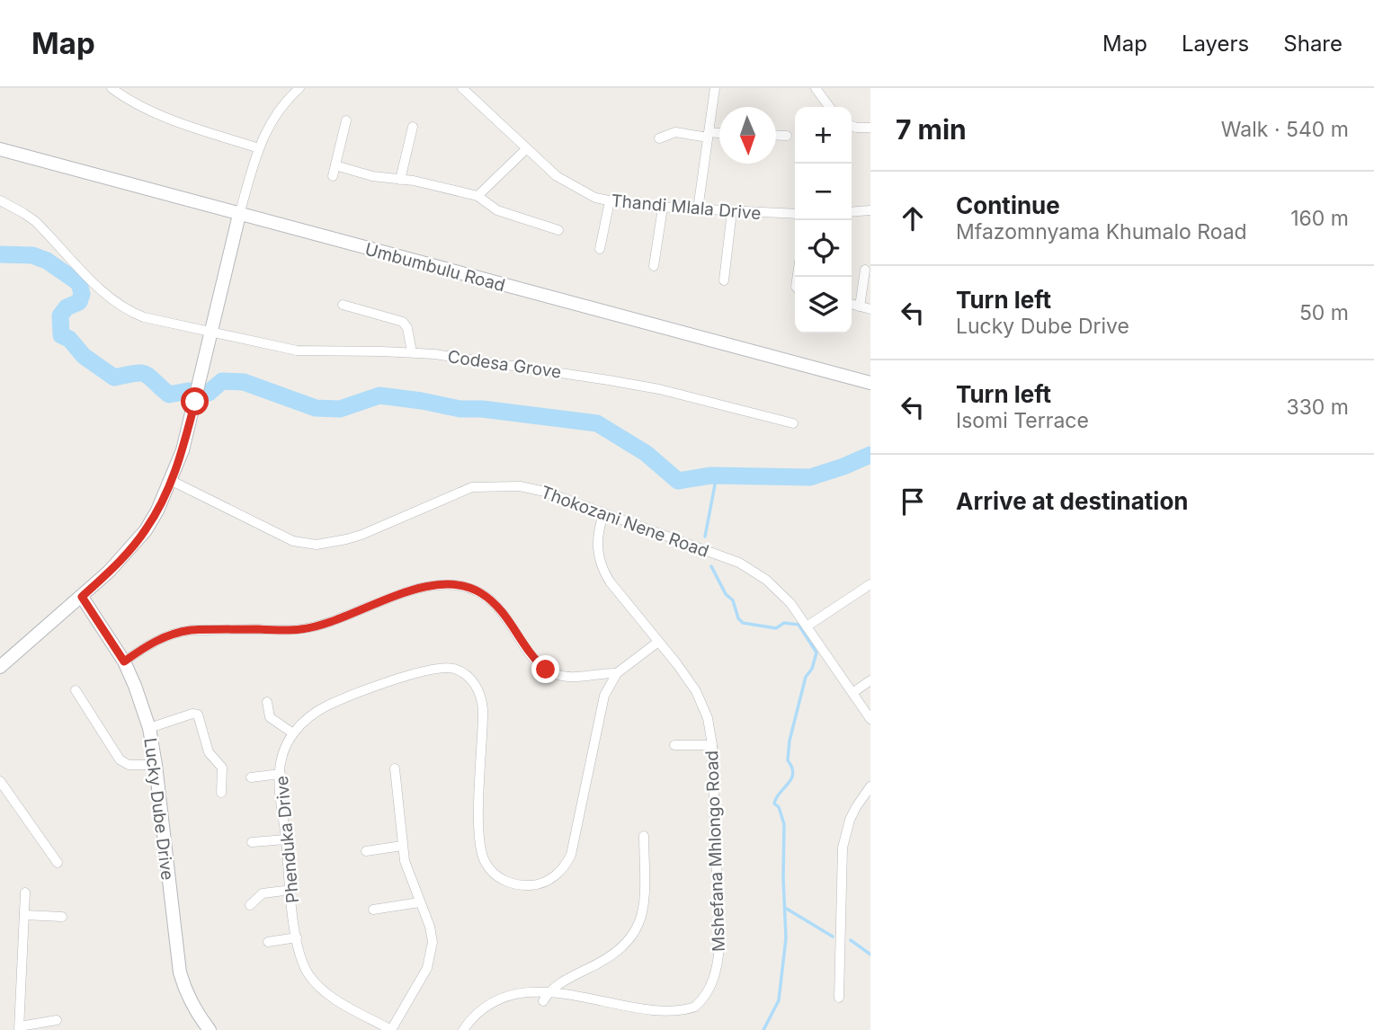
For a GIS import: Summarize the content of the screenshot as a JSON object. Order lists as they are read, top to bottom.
{
  "streets": {
    "street": [
      "Thandi Mlala Drive",
      "Umbumbulu Road",
      "Codesa Grove",
      "Thokozani Nene Road",
      "Lucky Dube Drive",
      "Phenduka Drive",
      "Mshefana Mhlongo Road"
    ]
  },
  "crossings": [
    ["Thokozani Nene Road", "Mshefana Mhlongo Road"],
    ["Phenduka Drive", "Mshefana Mhlongo Road"]
  ],
  "north": "bottom",
  "page": {
    "header": "Map",
    "nav": ["Map", "Layers", "Share"],
    "heading": ["7 min", "Walk · 540 m"],
    "map_buttons": ["+", "−"],
    "list": [
      ["Continue", "Mfazomnyama Khumalo Road", "160 m"],
      ["Turn left", "Lucky Dube Drive", "50 m"],
      ["Turn left", "Isomi Terrace", "330 m"],
      "Arrive at destination"
    ]
  }
}
